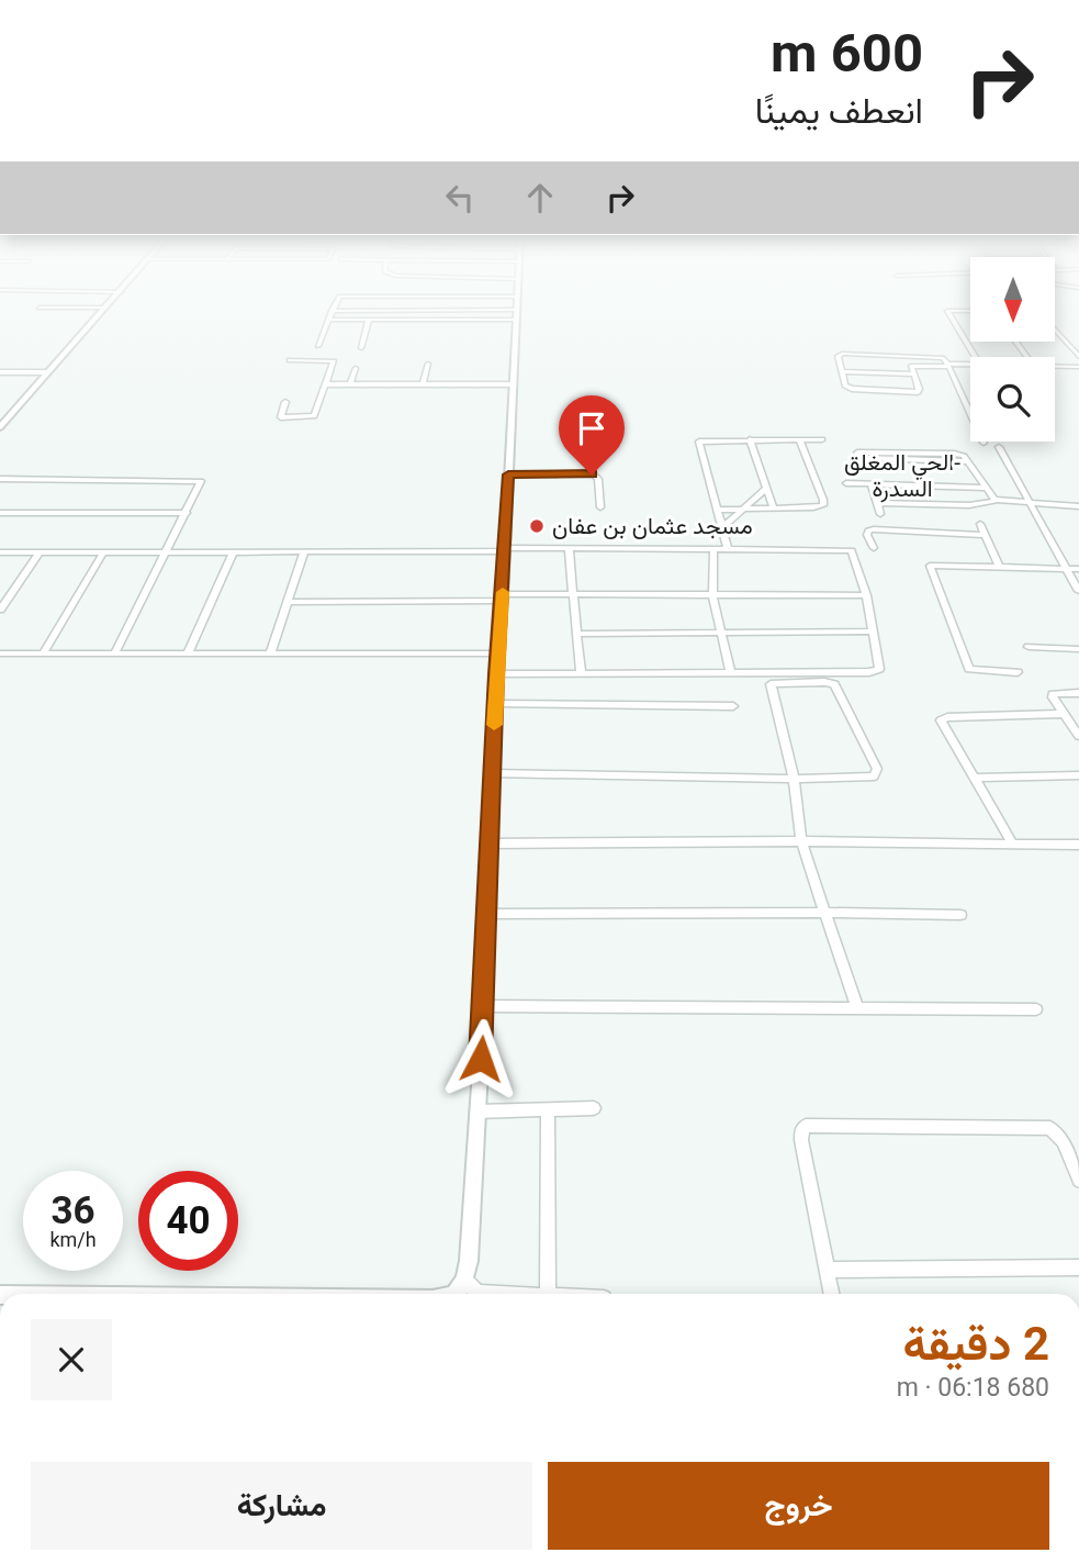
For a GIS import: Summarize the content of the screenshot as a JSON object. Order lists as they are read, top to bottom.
{
  "districts": ["الحي المغلق- السدرة"],
  "places": ["مسجد عثمان بن عفان"],
  "north": "bottom",
  "page": {
    "turn": ["600 m", "انعطف يمينًا"],
    "speed": "36 km/h",
    "limit": "40",
    "heading": ["2 دقيقة", "680 m · 06:18"],
    "buttons": ["خروج", "مشاركة"]
  }
}
